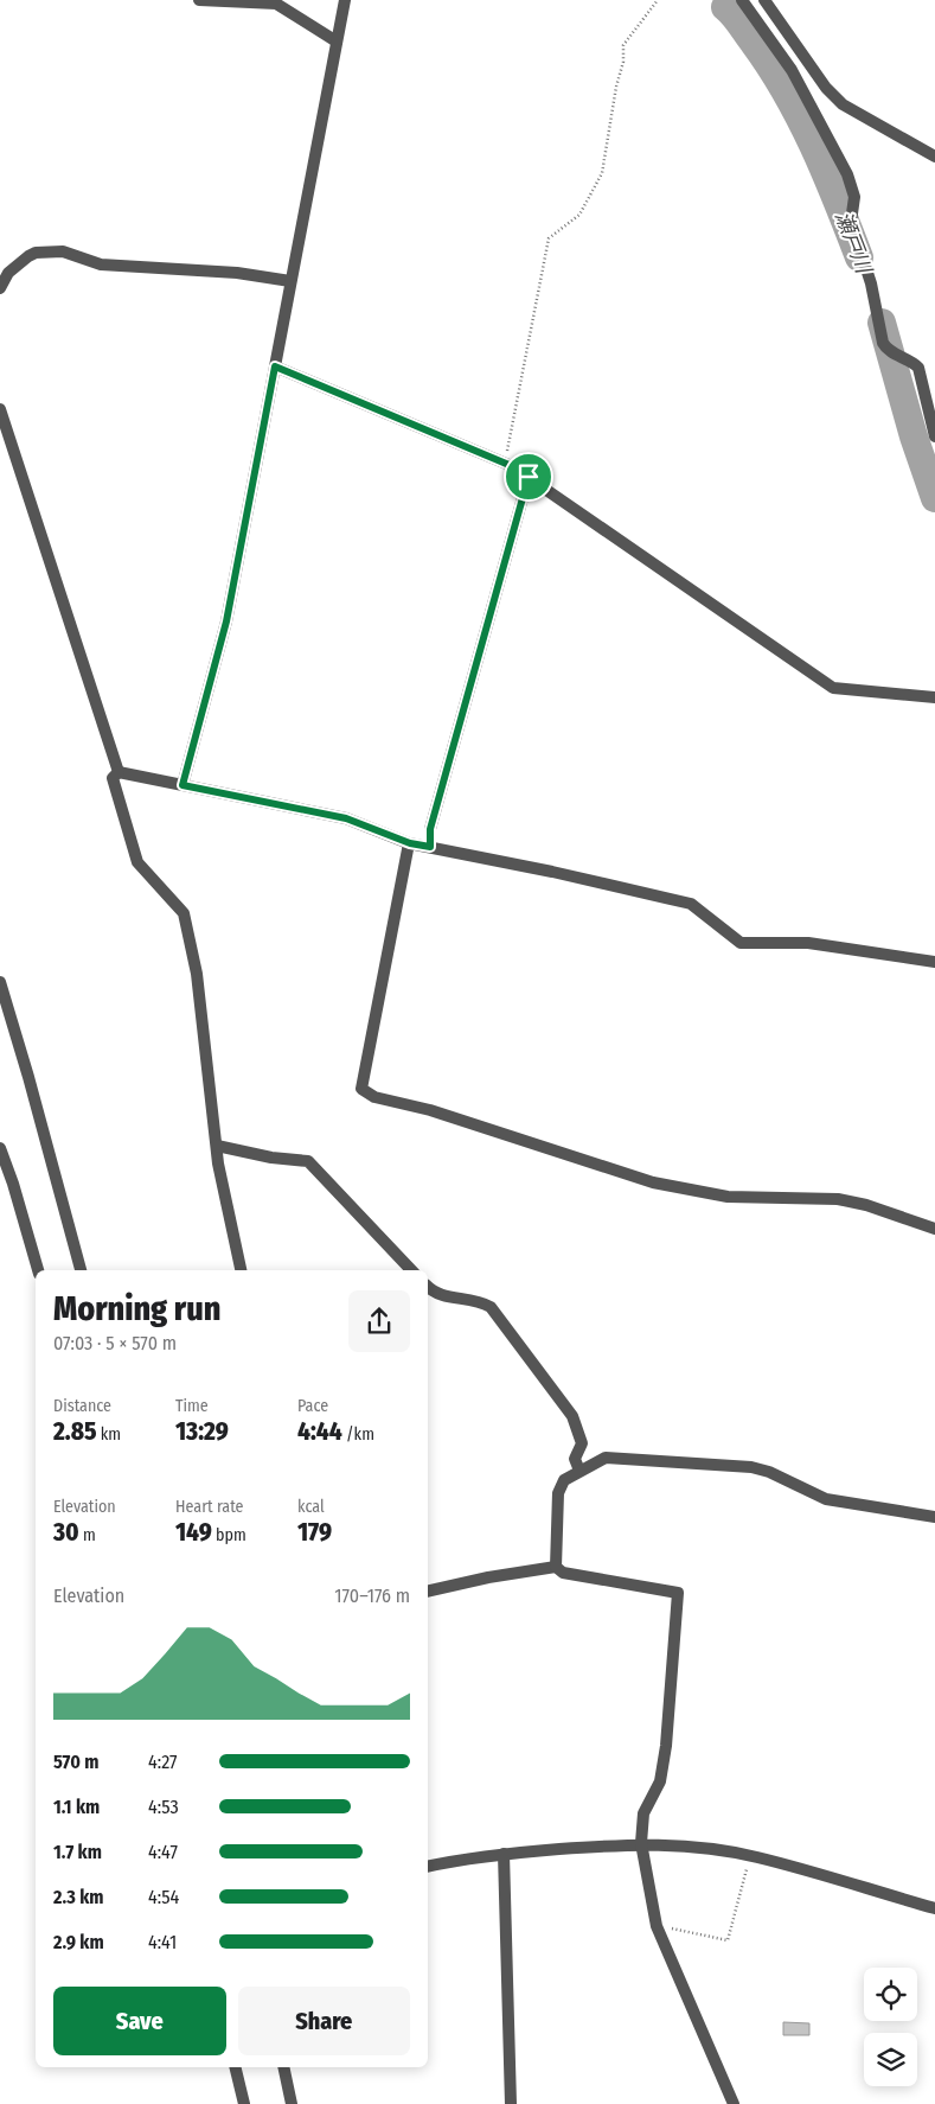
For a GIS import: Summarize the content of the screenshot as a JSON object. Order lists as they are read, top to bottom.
{
  "water": ["瀬戸川"],
  "page": {
    "heading": ["Morning run", "07:03 · 5 × 570 m"],
    "stats": [
      ["Distance", "2.85 km"],
      ["Time", "13:29"],
      ["Pace", "4:44 /km"],
      ["Elevation", "30 m"],
      ["Heart rate", "149 bpm"],
      ["kcal", "179"]
    ],
    "chart": ["Elevation", "170–176 m"],
    "list": [
      {
        "name": "570 m",
        "note": "4:27"
      },
      {
        "name": "1.1 km",
        "note": "4:53"
      },
      {
        "name": "1.7 km",
        "note": "4:47"
      },
      {
        "name": "2.3 km",
        "note": "4:54"
      },
      {
        "name": "2.9 km",
        "note": "4:41"
      }
    ],
    "buttons": ["Save", "Share"]
  }
}
